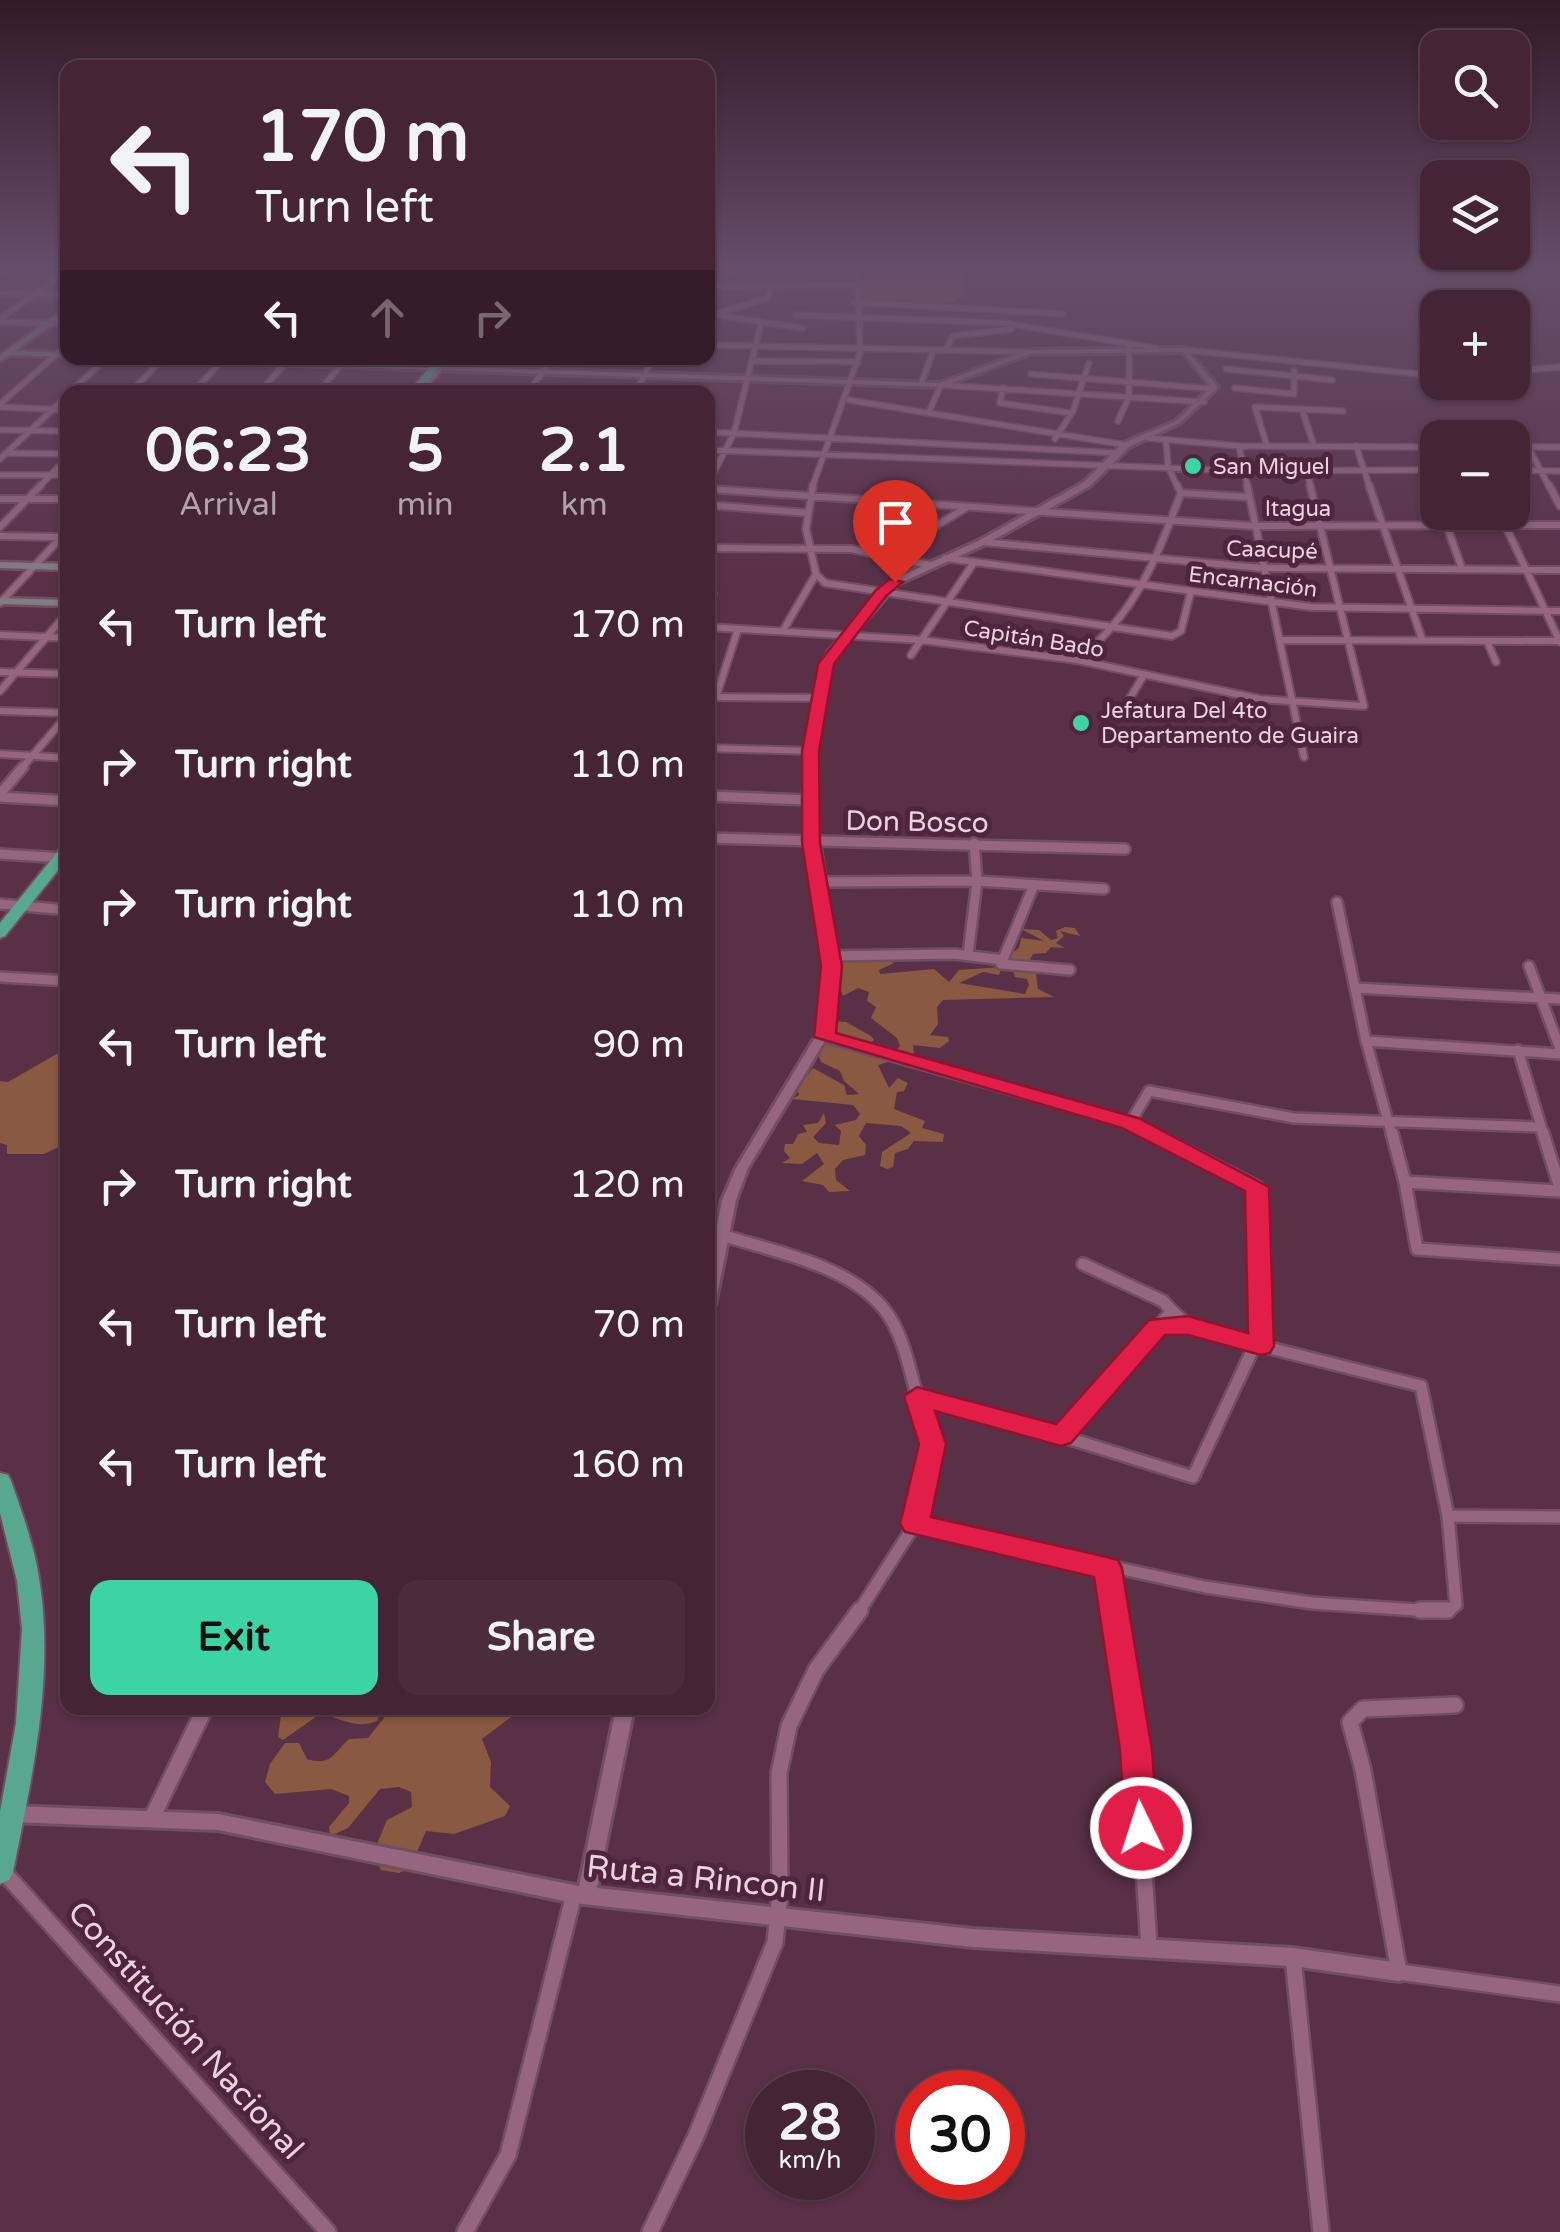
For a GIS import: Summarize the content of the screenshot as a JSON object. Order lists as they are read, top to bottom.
{
  "streets": {
    "street": [
      "Itagua",
      "Caacupé",
      "Encarnación",
      "Capitán Bado",
      "Don Bosco",
      "Ruta a Rincon II",
      "Constitución Nacional"
    ]
  },
  "places": ["San Miguel", "Jefatura Del 4to Departamento de Guaira"],
  "page": {
    "map_buttons": ["+", "−"],
    "turn": ["170 m", "Turn left"],
    "eta": [
      "06:23",
      "Arrival",
      "5",
      "min",
      "2.1",
      "km"
    ],
    "list": [
      {
        "name": "Turn left",
        "value": "170 m"
      },
      {
        "name": "Turn right",
        "value": "110 m"
      },
      {
        "name": "Turn right",
        "value": "110 m"
      },
      {
        "name": "Turn left",
        "value": "90 m"
      },
      {
        "name": "Turn right",
        "value": "120 m"
      },
      {
        "name": "Turn left",
        "value": "70 m"
      },
      {
        "name": "Turn left",
        "value": "160 m"
      }
    ],
    "buttons": ["Exit", "Share"],
    "speed": "28 km/h",
    "limit": "30"
  }
}
